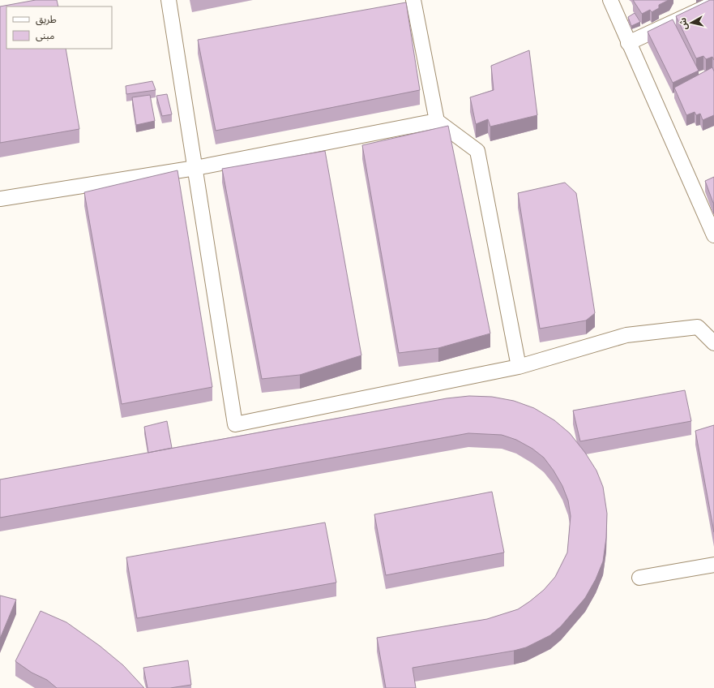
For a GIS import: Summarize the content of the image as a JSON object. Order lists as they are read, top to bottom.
{
  "legend": ["طريق", "مبنى"],
  "north": "left"
}
